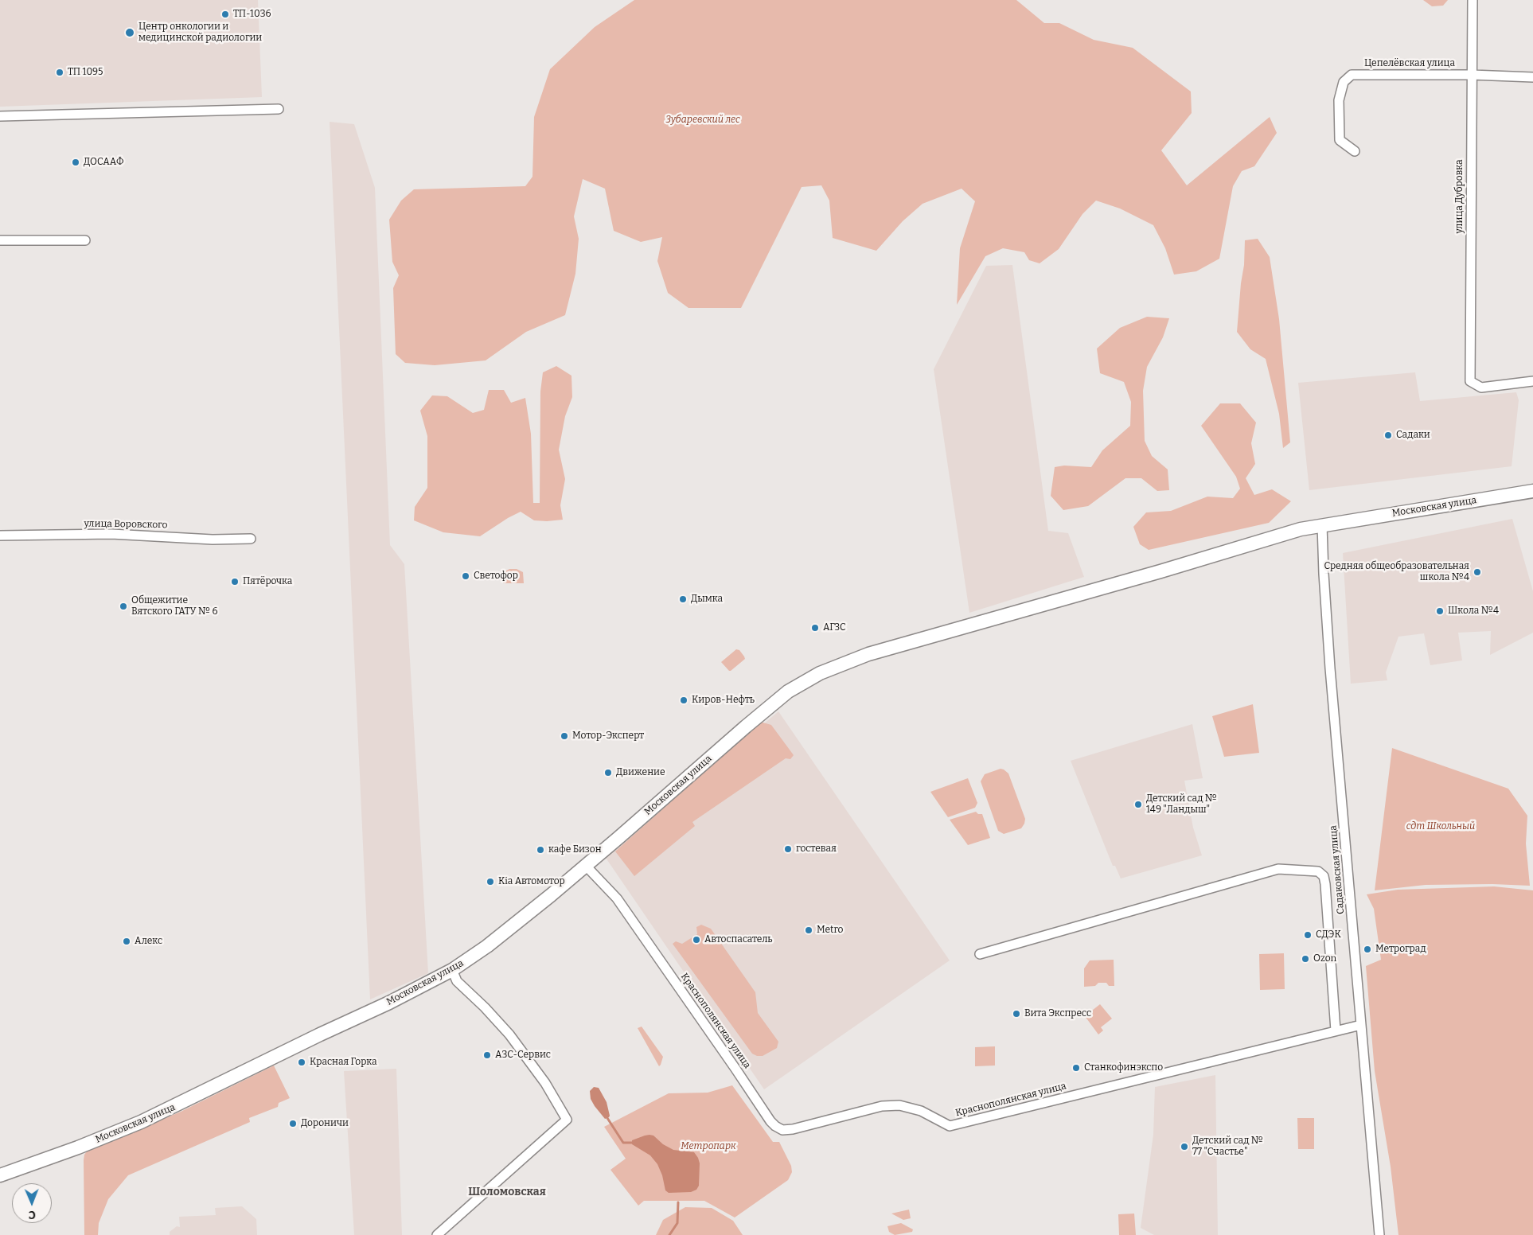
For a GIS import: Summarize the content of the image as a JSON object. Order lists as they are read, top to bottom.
{
  "streets": {
    "main road": ["Московская улица"],
    "street": [
      "Цепелёвская улица",
      "улица Дубровка",
      "улица Воровского",
      "Садаковская улица",
      "Краснополянская улица"
    ]
  },
  "crossings": [
    ["Цепелёвская улица", "улица Дубровка"],
    ["Московская улица", "Садаковская улица"],
    ["Московская улица", "Краснополянская улица"],
    ["Садаковская улица", "Краснополянская улица"]
  ],
  "districts": ["Шоломовская"],
  "parks": ["Зубаревский лес", "сдт Школьный", "Метропарк"],
  "places": [
    "ТП-1036",
    "Центр онкологии и медицинской радиологии",
    "ТП 1095",
    "ДОСААФ",
    "Садаки",
    "Средняя общеобразовательная школа №4",
    "Светофор",
    "Пятёрочка",
    "Дымка",
    "Общежитие Вятского ГАТУ № 6",
    "Школа №4",
    "АГЗС",
    "Киров-Нефть",
    "Мотор-Эксперт",
    "Движение",
    "Детский сад № 149 \"Ландыш\"",
    "гостевая",
    "кафе Бизон",
    "Kia Автомотор",
    "Metro",
    "СДЭК",
    "Автоспасатель",
    "Алекс",
    "Метроград",
    "Ozon",
    "Вита Экспресс",
    "АЗС-Сервис",
    "Красная Горка",
    "Станкофинэкспо",
    "Дороничи",
    "Детский сад № 77 \"Счастье\""
  ],
  "north": "bottom"
}
